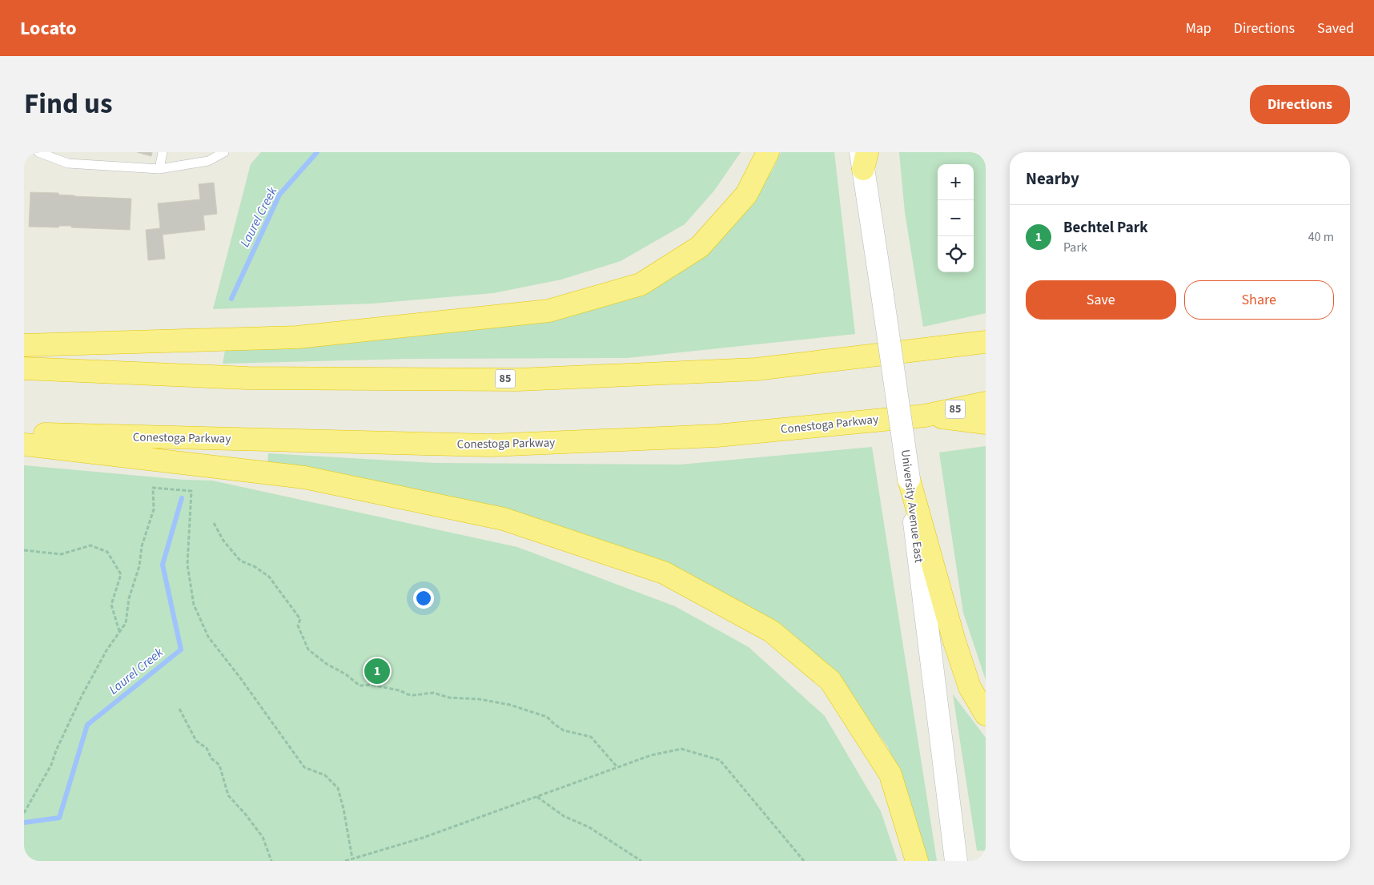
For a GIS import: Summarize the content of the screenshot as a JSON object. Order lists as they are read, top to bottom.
{
  "streets": {
    "highway": ["85", "Conestoga Parkway"],
    "main road": ["University Avenue East"]
  },
  "water": ["Laurel Creek"],
  "page": {
    "header": "Locato",
    "nav": ["Map", "Directions", "Saved"],
    "title": "Find us",
    "buttons": [
      "Directions",
      ["Save", "Share"]
    ],
    "heading": "Nearby",
    "map_buttons": ["+", "−"],
    "list": [
      {
        "mark": "1",
        "name": "Bechtel Park",
        "note": "Park",
        "value": "40 m"
      }
    ],
    "pins": "1"
  }
}
